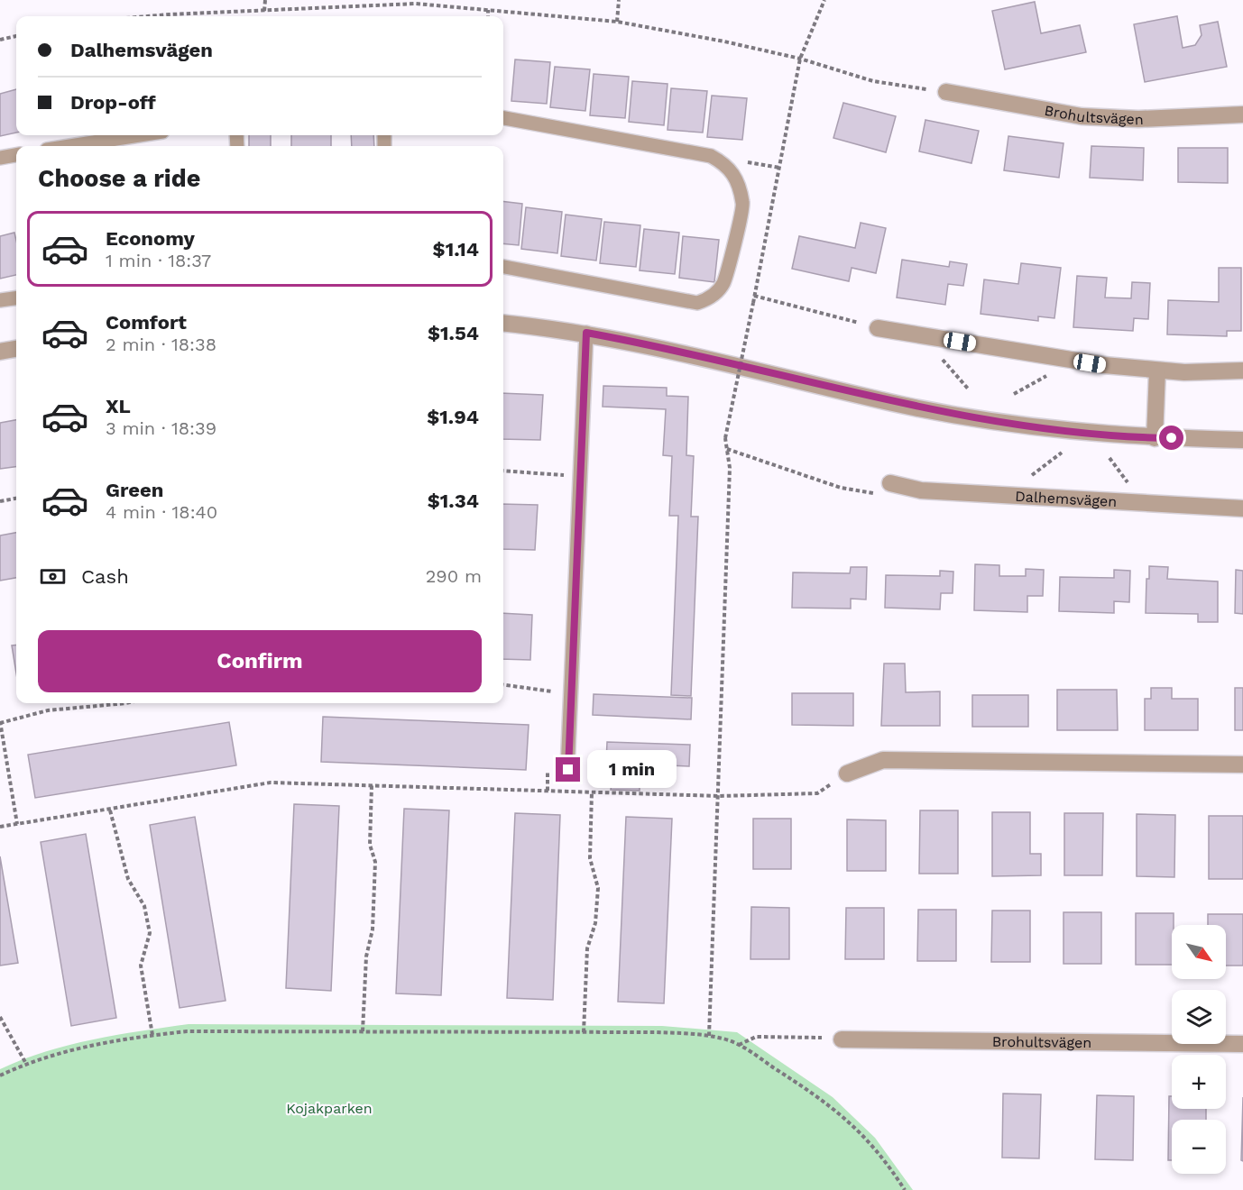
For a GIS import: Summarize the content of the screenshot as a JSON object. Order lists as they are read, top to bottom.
{
  "streets": {
    "street": ["Brohultsvägen", "Dalhemsvägen"]
  },
  "parks": ["Kojakparken"],
  "north": "bottom right",
  "page": {
    "banner": ["Dalhemsvägen", "Drop-off"],
    "heading": "Choose a ride",
    "list": [
      {
        "name": "Economy",
        "note": "1 min · 18:37",
        "value": "$1.14"
      },
      {
        "name": "Comfort",
        "note": "2 min · 18:38",
        "value": "$1.54"
      },
      {
        "name": "XL",
        "note": "3 min · 18:39",
        "value": "$1.94"
      },
      {
        "name": "Green",
        "note": "4 min · 18:40",
        "value": "$1.34"
      }
    ],
    "pay": ["Cash", "290 m"],
    "buttons": "Confirm",
    "bubble": "1 min",
    "map_buttons": ["+", "−"]
  }
}
